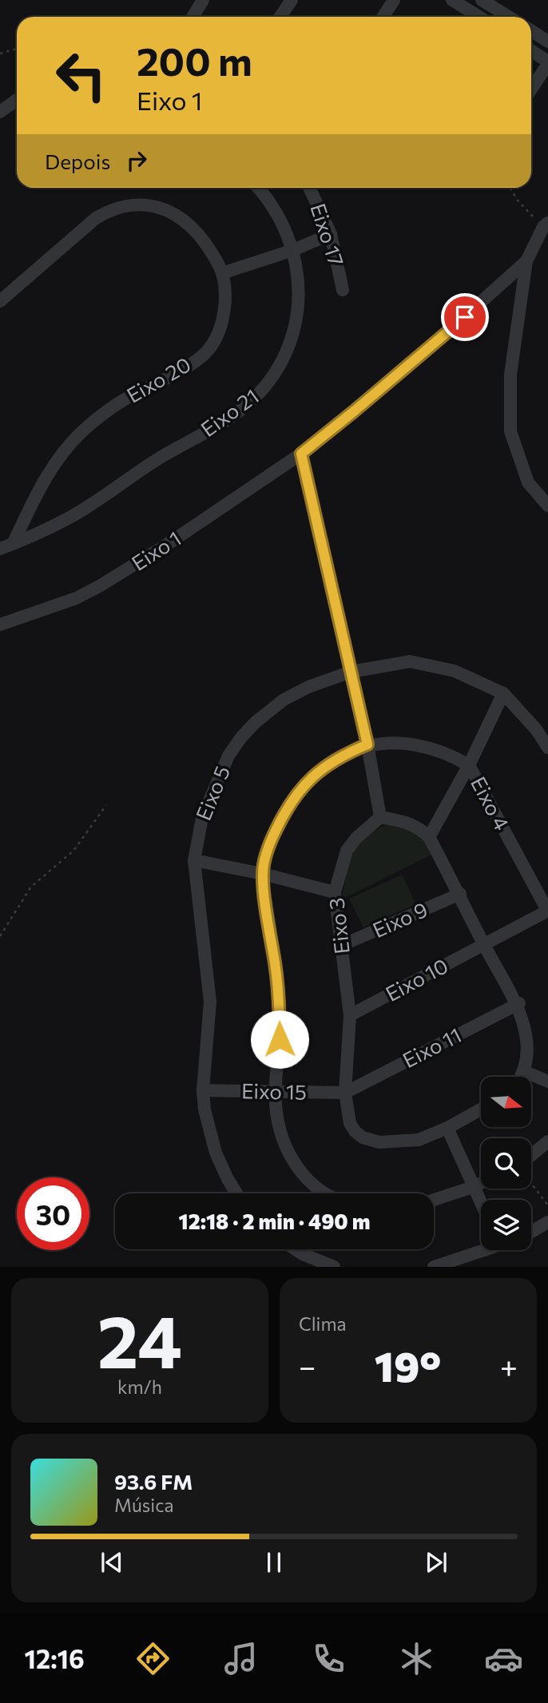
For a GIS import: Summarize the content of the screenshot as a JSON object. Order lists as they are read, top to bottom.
{
  "streets": {
    "street": [
      "Eixo 17",
      "Eixo 20",
      "Eixo 21",
      "Eixo 1",
      "Eixo 5",
      "Eixo 4",
      "Eixo 9",
      "Eixo 3",
      "Eixo 10",
      "Eixo 11",
      "Eixo 15"
    ]
  },
  "crossings": [
    ["Eixo 20", "Eixo 21"],
    ["Eixo 5", "Eixo 15"],
    ["Eixo 4", "Eixo 10"],
    ["Eixo 4", "Eixo 15"],
    ["Eixo 9", "Eixo 3"],
    ["Eixo 3", "Eixo 10"],
    ["Eixo 3", "Eixo 11"],
    ["Eixo 3", "Eixo 15"],
    ["Eixo 11", "Eixo 15"]
  ],
  "north": "right",
  "page": {
    "turn": ["200 m", "Eixo 1"],
    "then": "Depois",
    "limit": "30",
    "trip": "12:18 · 2 min · 490 m",
    "tile": [
      ["24", "km/h"],
      "Clima"
    ],
    "heat": ["−", "19°", "+"],
    "song": ["93.6 FM", "Música"],
    "tabs": "12:16"
  }
}
